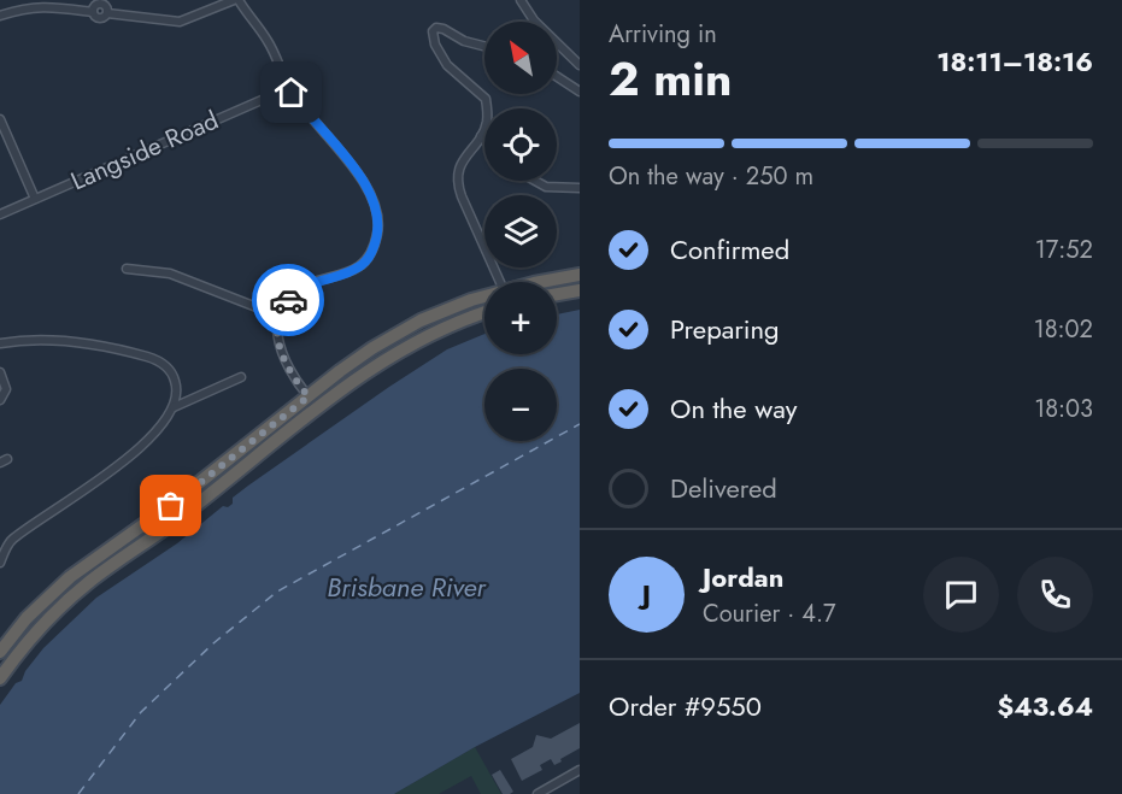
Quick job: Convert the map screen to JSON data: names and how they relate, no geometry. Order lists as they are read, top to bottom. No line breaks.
{"streets":{"street":["Langside Road"]},"water":["Brisbane River"],"north":"top left","page":{"heading":["2 min","Arriving in","18:11–18:16"],"panel":["Jordan","Courier · 4.7","Order #9550","$43.64"],"map_buttons":["+","−"],"bar":"On the way · 250 m","list":[["Confirmed","17:52"],["Preparing","18:02"],["On the way","18:03"],"Delivered"],"round":"J"}}
